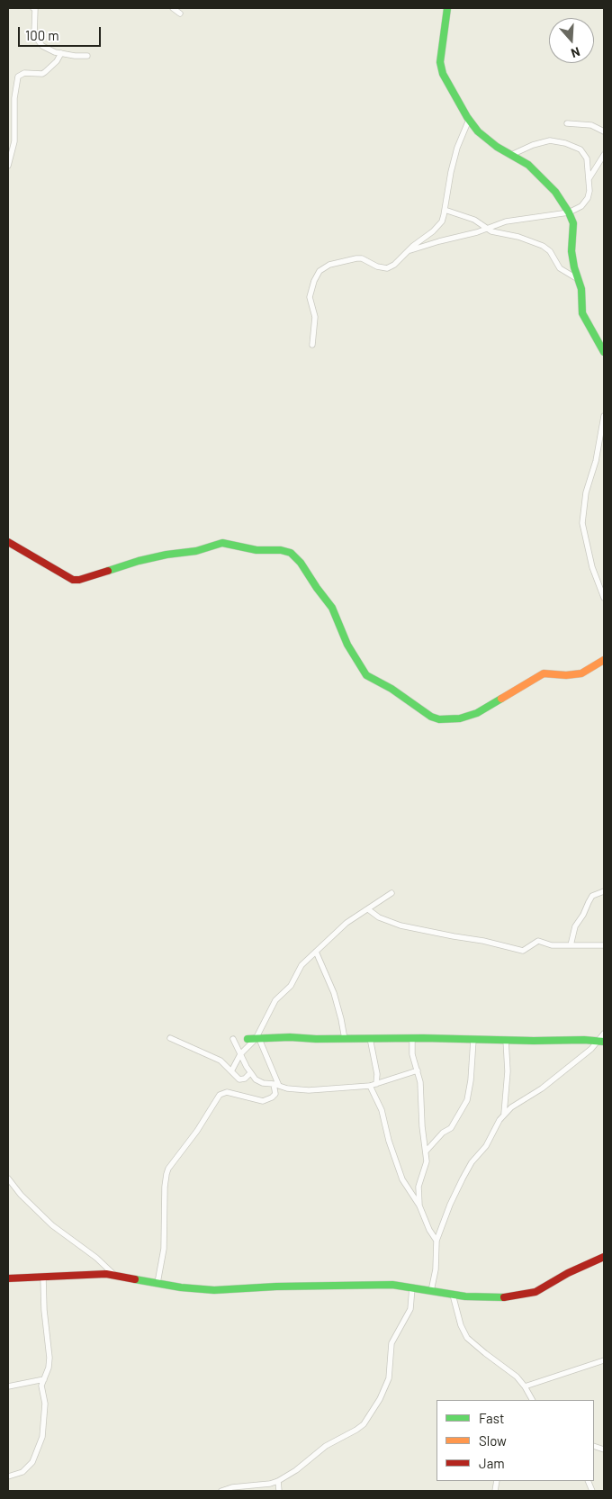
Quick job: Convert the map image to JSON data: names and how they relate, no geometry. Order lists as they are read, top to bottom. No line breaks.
{"legend":["Fast","Slow","Jam"],"scale_bar":"100 m","north":"bottom"}
